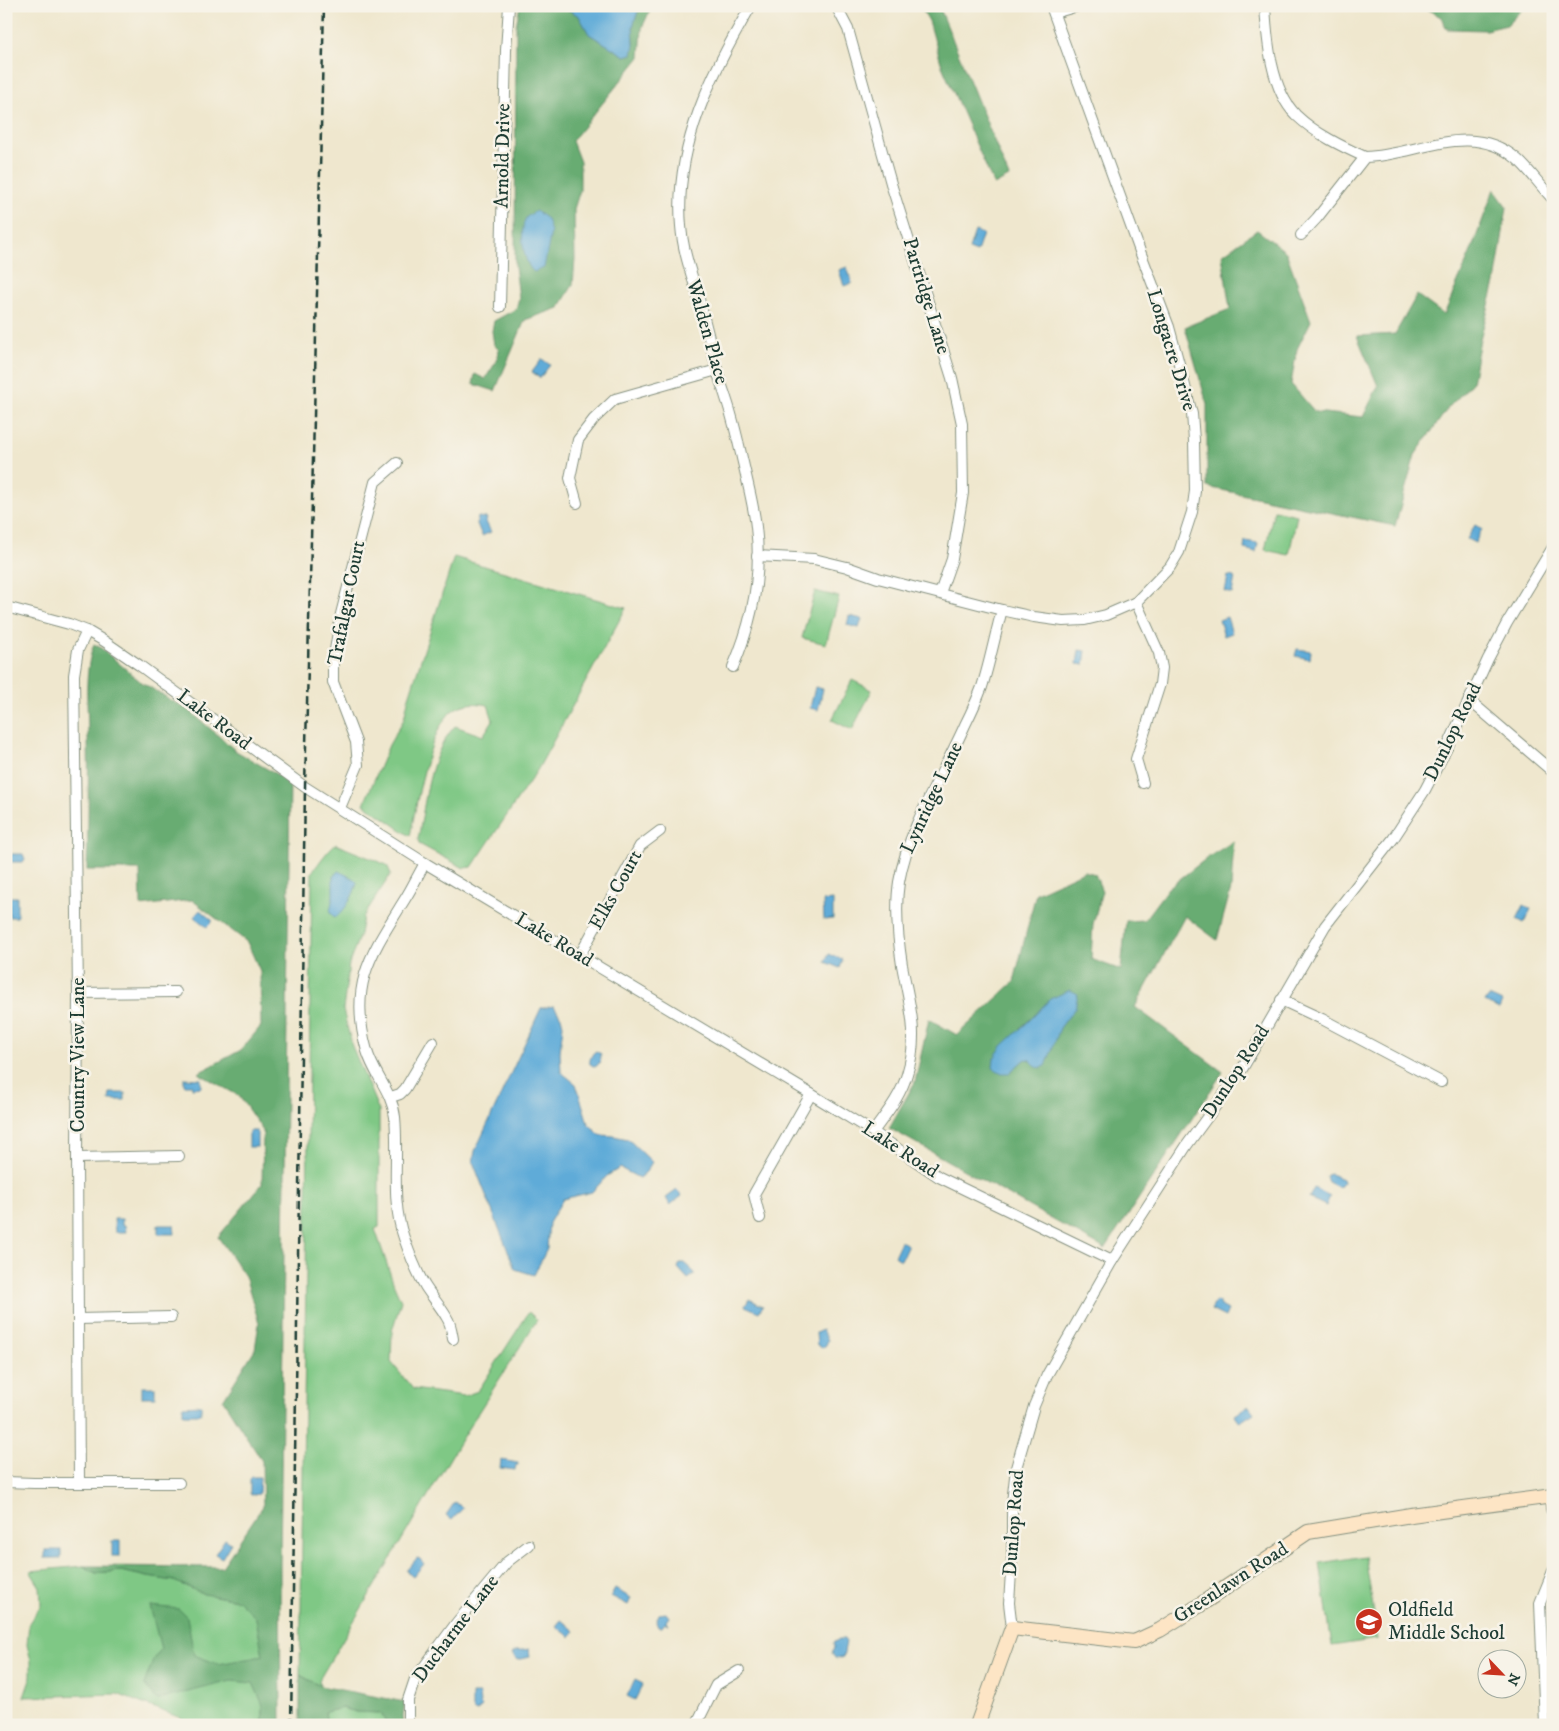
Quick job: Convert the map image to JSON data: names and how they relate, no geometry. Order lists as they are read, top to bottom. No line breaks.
{"streets":{"main road":["Greenlawn Road"],"street":["Arnold Drive","Partridge Lane","Walden Place","Longacre Drive","Trafalgar Court","Lake Road","Dunlop Road","Lynridge Lane","Elks Court","Country View Lane","Ducharme Lane"]},"crossings":[["Partridge Lane","Longacre Drive"],["Walden Place","Longacre Drive"],["Longacre Drive","Lynridge Lane"],["Trafalgar Court","Lake Road"],["Lake Road","Dunlop Road"],["Lake Road","Lynridge Lane"],["Lake Road","Elks Court"],["Lake Road","Country View Lane"],["Dunlop Road","Greenlawn Road"]],"places":{"school or university":["Oldfield Middle School"]},"north":"bottom right"}
